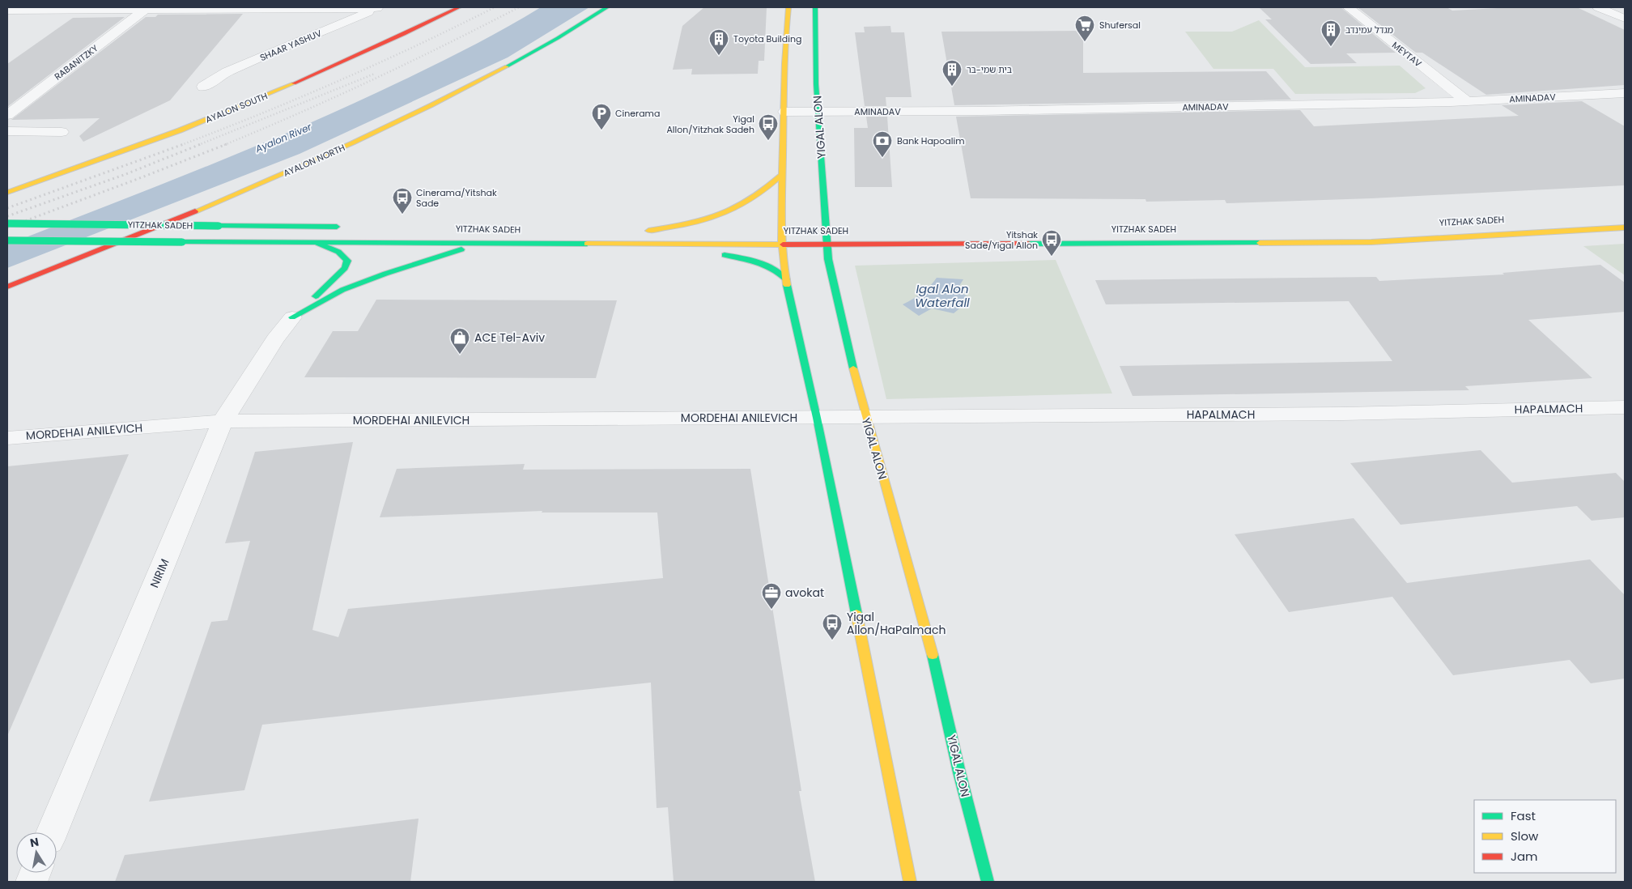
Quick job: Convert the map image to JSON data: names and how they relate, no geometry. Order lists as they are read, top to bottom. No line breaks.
{"streets":{"main road":["AYALON SOUTH","YIGAL ALON","AYALON NORTH","YITZHAK SADEH"],"street":["SHAAR YASHUV","MEYTAV","RABANITZKY","AMINADAV","HAPALMACH","MORDEHAI ANILEVICH","NIRIM"]},"crossings":[["MEYTAV","AMINADAV"],["AMINADAV","YIGAL ALON"],["YIGAL ALON","YITZHAK SADEH"],["YIGAL ALON","HAPALMACH"],["HAPALMACH","MORDEHAI ANILEVICH"],["MORDEHAI ANILEVICH","NIRIM"]],"water":["Ayalon River","Igal Alon Waterfall"],"places":{"supermarket":["Shufersal"],"building":["מגדל עמינדב","Toyota Building","בית שמי-בר"],"parking":["Cinerama"],"bus stop":["Yigal Allon/Yitzhak Sadeh","Cinerama/Yitshak Sade","Yitshak Sade/Yigal Allon","Yigal Allon/HaPalmach"],"bank":["Bank Hapoalim"],"shop":["ACE Tel-Aviv"],"office":["avokat"]},"legend":["Fast","Slow","Jam"],"north":"top"}
